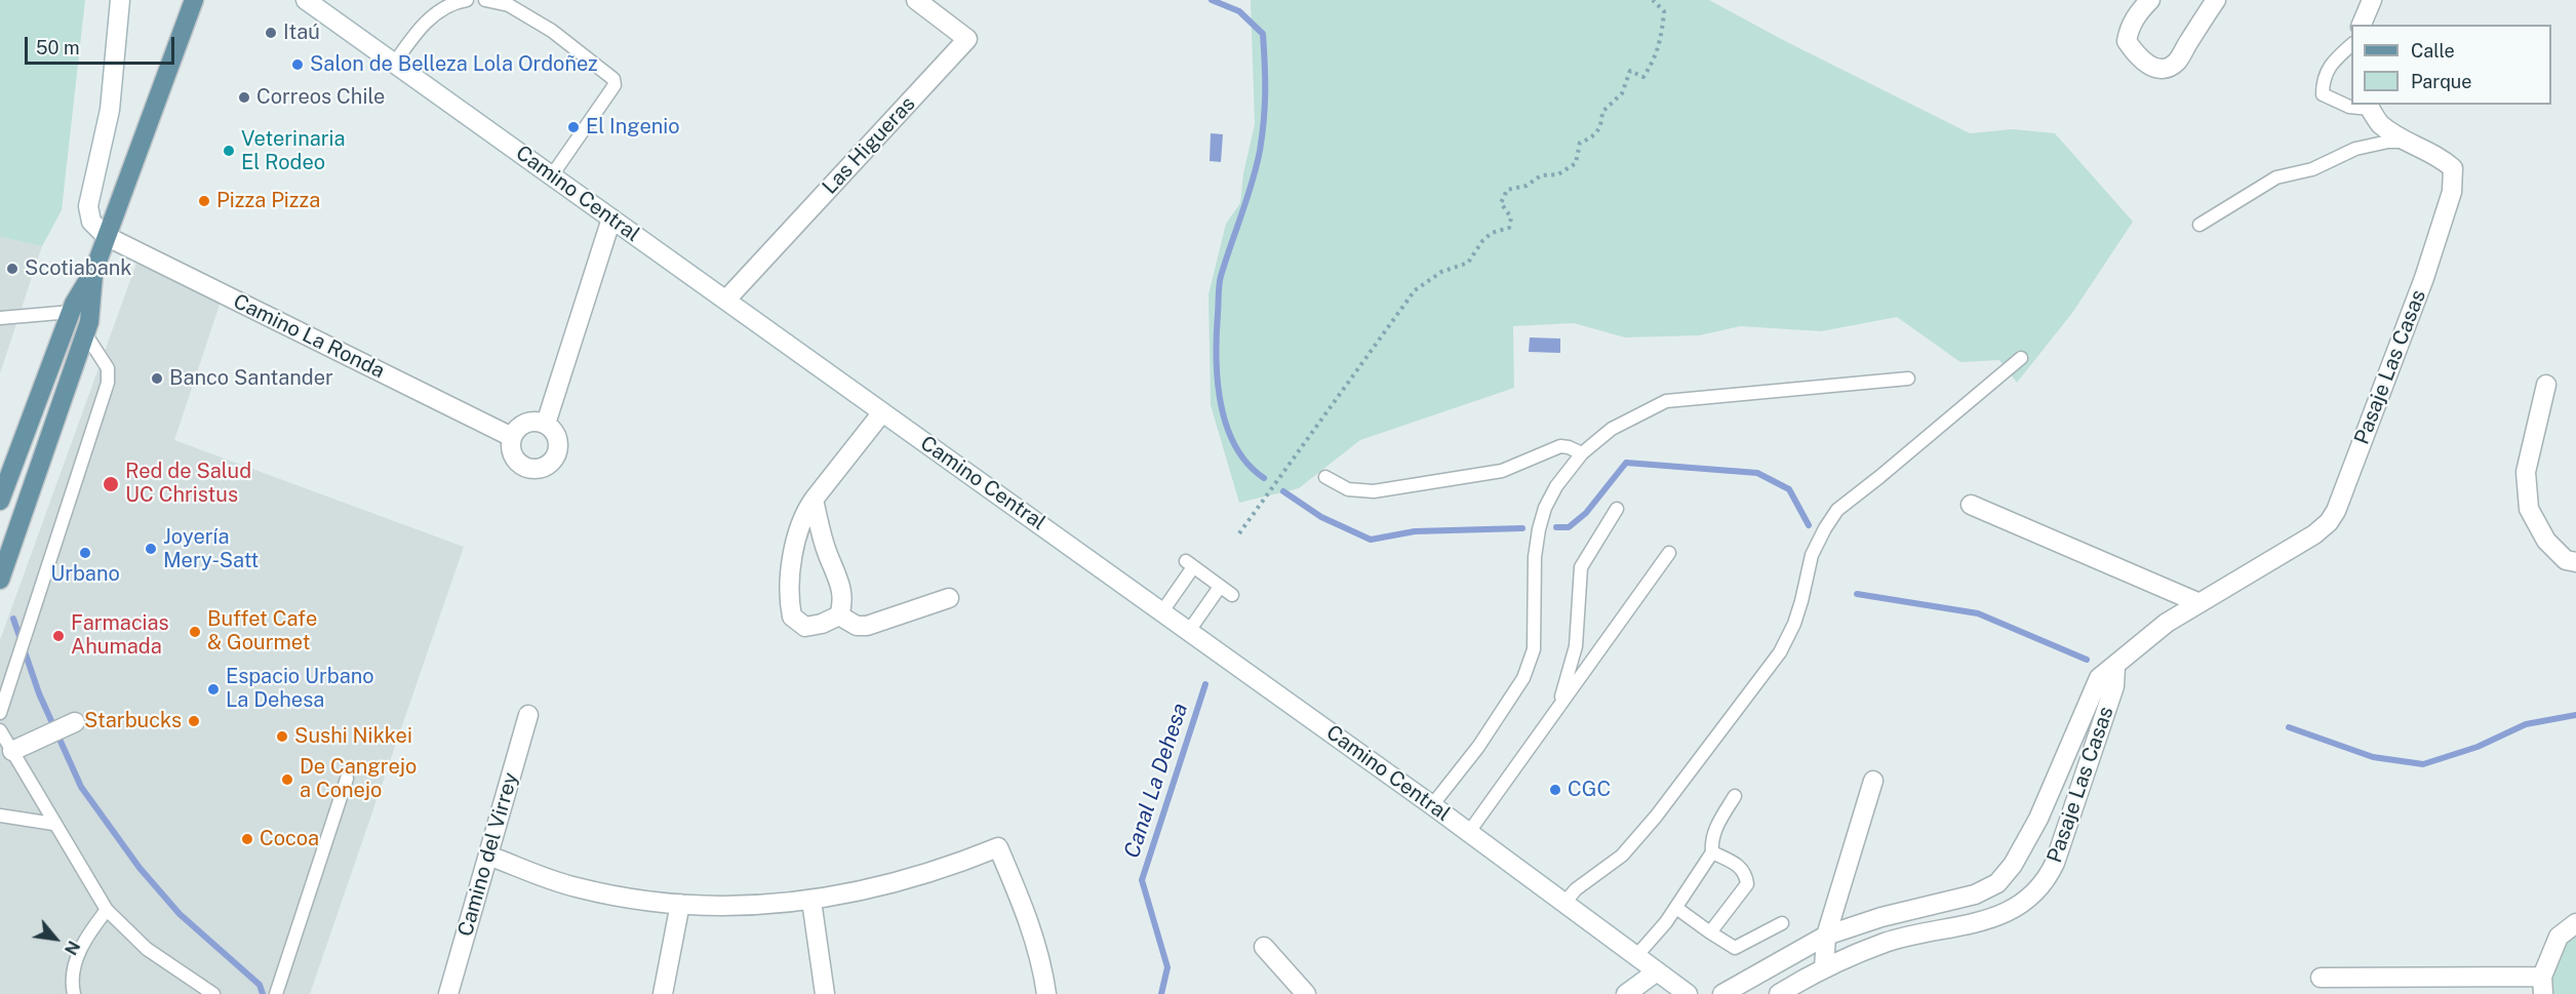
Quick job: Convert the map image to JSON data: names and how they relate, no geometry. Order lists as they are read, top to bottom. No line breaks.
{"streets":{"street":["Las Higueras","Camino Central","Camino La Ronda","Pasaje Las Casas","Camino del Virrey"]},"crossings":[["Las Higueras","Camino Central"]],"water":["Canal La Dehesa"],"places":["Itaú","Salon de Belleza Lola Ordoñez","Correos Chile","El Ingenio","Veterinaria El Rodeo","Pizza Pizza","Scotiabank","Banco Santander","Red de Salud UC Christus","Joyería Mery-Satt","Urbano","Buffet Cafe & Gourmet","Farmacias Ahumada","Espacio Urbano La Dehesa","Starbucks","Sushi Nikkei","De Cangrejo a Conejo","CGC","Cocoa"],"legend":["Calle","Parque"],"scale_bar":"50 m","north":"bottom right"}
